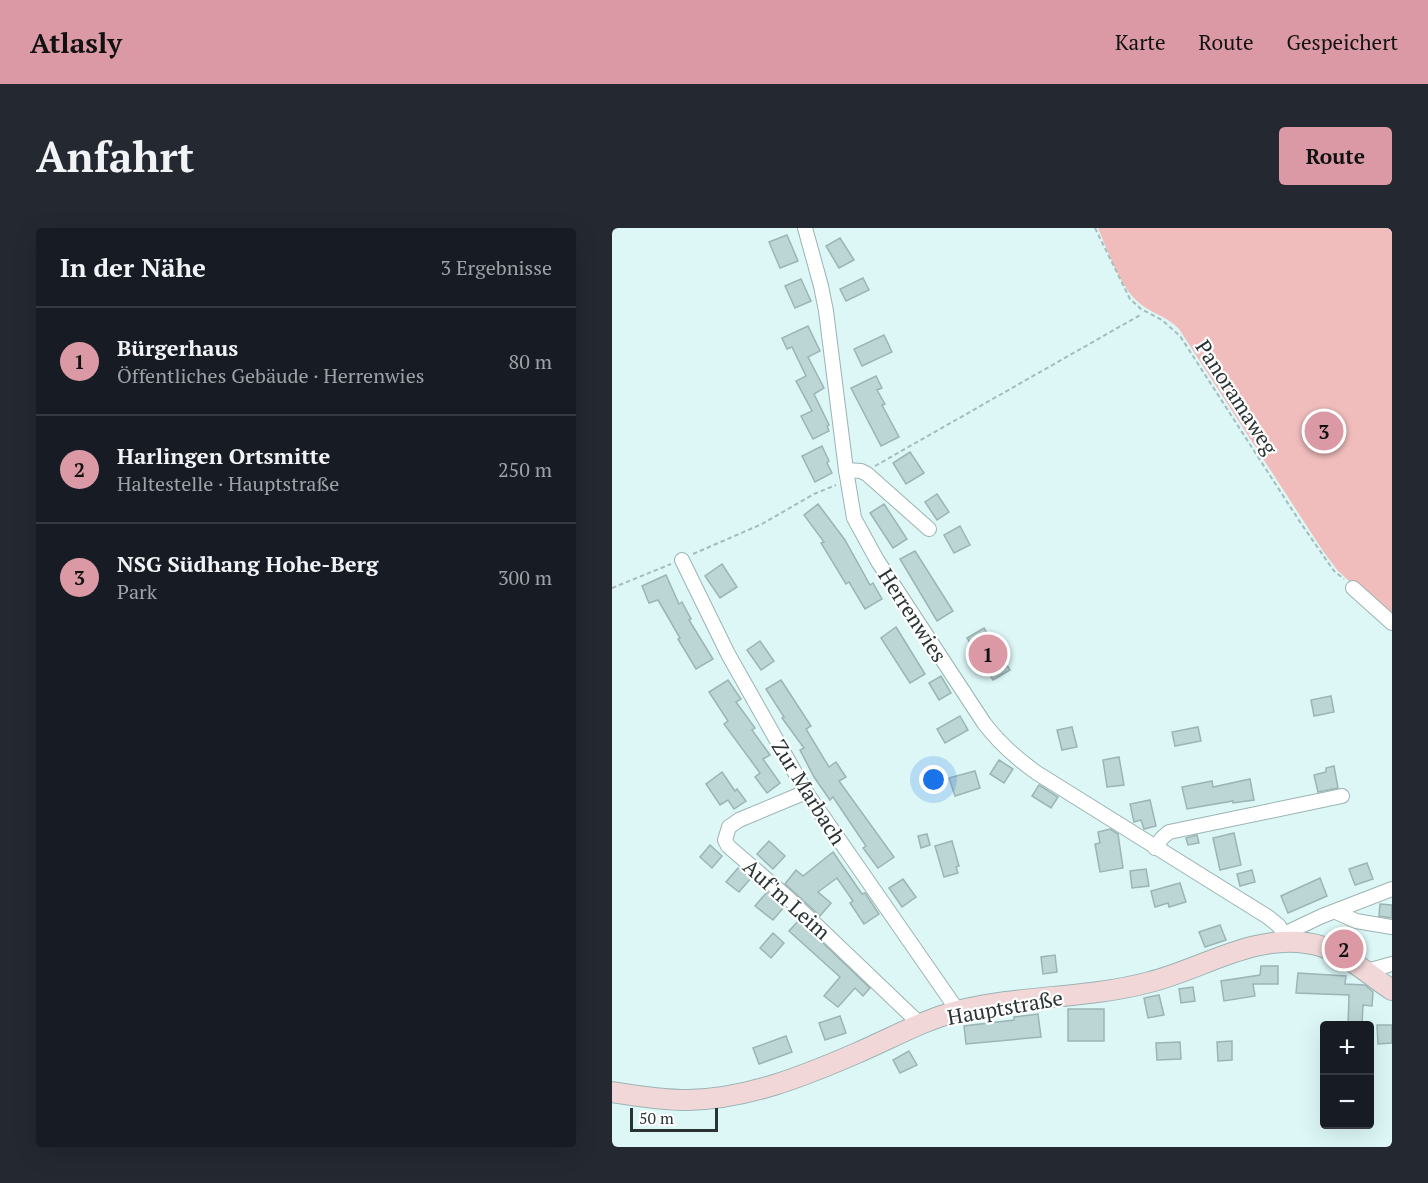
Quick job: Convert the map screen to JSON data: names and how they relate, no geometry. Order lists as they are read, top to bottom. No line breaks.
{"streets":{"street":["Herrenwies","Zur Marbach","Auf'm Leim","Hauptstraße"],"path":["Panoramaweg"]},"crossings":[["Herrenwies","Hauptstraße"],["Zur Marbach","Auf'm Leim"],["Zur Marbach","Hauptstraße"],["Auf'm Leim","Hauptstraße"]],"scale_bar":"50 m","page":{"header":"Atlasly","nav":["Karte","Route","Gespeichert"],"buttons":"Route","title":"Anfahrt","heading":["In der Nähe","3 Ergebnisse"],"list":[{"mark":"1","name":"Bürgerhaus","note":"Öffentliches Gebäude · Herrenwies","value":"80 m"},{"mark":"2","name":"Harlingen Ortsmitte","note":"Haltestelle · Hauptstraße","value":"250 m"},{"mark":"3","name":"NSG Südhang Hohe-Berg","note":"Park","value":"300 m"}],"pins":["3","1","2"],"map_buttons":["+","−"],"scale":"50 m"}}
